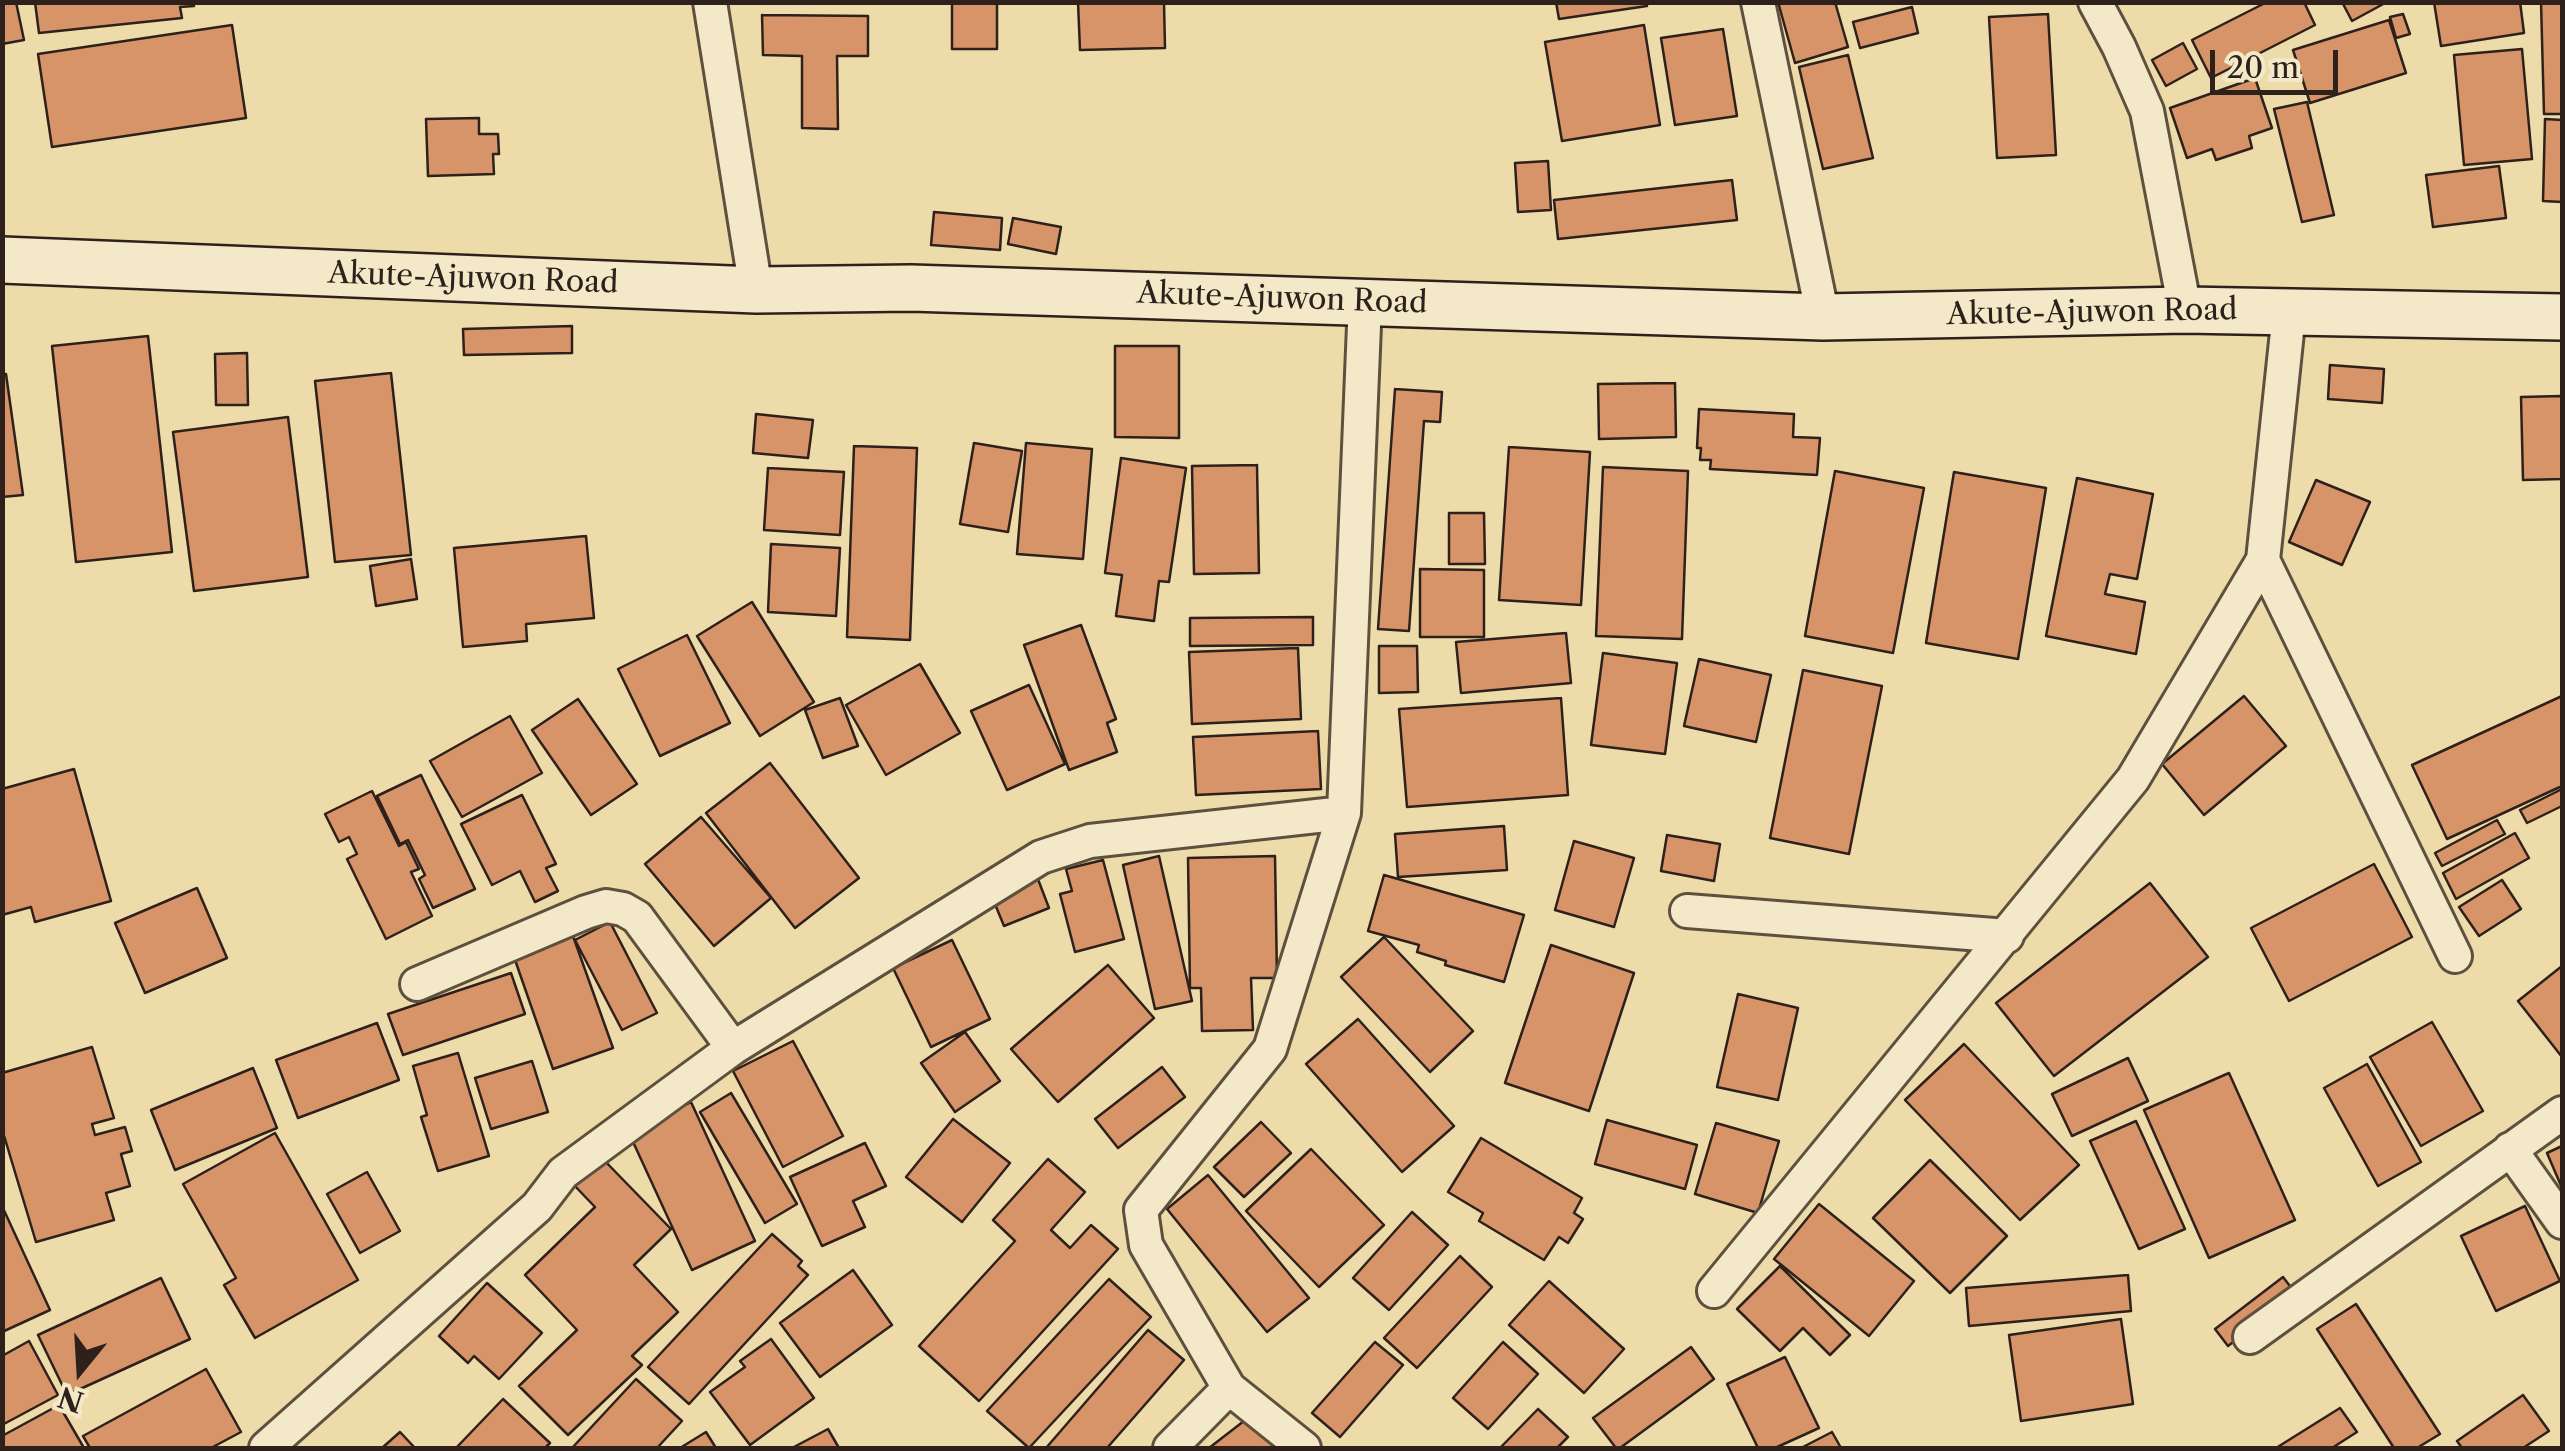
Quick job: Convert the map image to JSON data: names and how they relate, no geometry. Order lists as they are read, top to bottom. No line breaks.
{"streets":{"main road":["Akute-Ajuwon Road"]},"scale_bar":"20 m","north":"bottom"}
